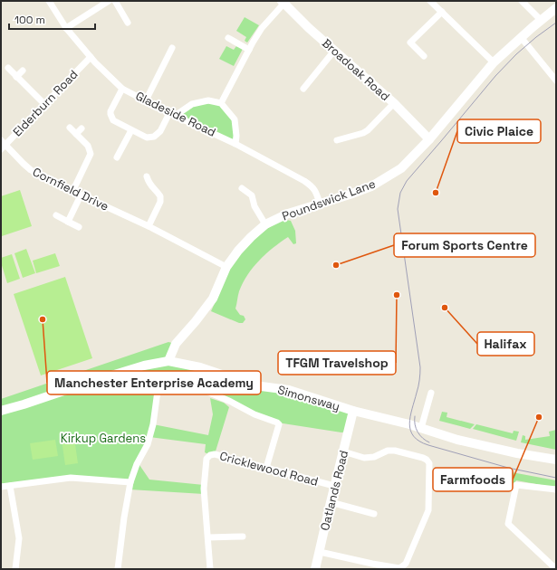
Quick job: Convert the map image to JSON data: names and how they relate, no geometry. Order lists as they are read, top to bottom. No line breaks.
{"streets":{"street":["Broadoak Road","Elderburn Road","Gladeside Road","Cornfield Drive","Poundswick Lane","Simonsway","Cricklewood Road","Oatlands Road"]},"crossings":[["Broadoak Road","Poundswick Lane"],["Elderburn Road","Gladeside Road"],["Elderburn Road","Cornfield Drive"],["Gladeside Road","Poundswick Lane"],["Cornfield Drive","Poundswick Lane"],["Poundswick Lane","Simonsway"],["Simonsway","Oatlands Road"],["Cricklewood Road","Oatlands Road"]],"parks":["Kirkup Gardens"],"places":["Civic Plaice","Forum Sports Centre","TFGM Travelshop","Halifax","Manchester Enterprise Academy","Farmfoods"],"scale_bar":"100 m"}
